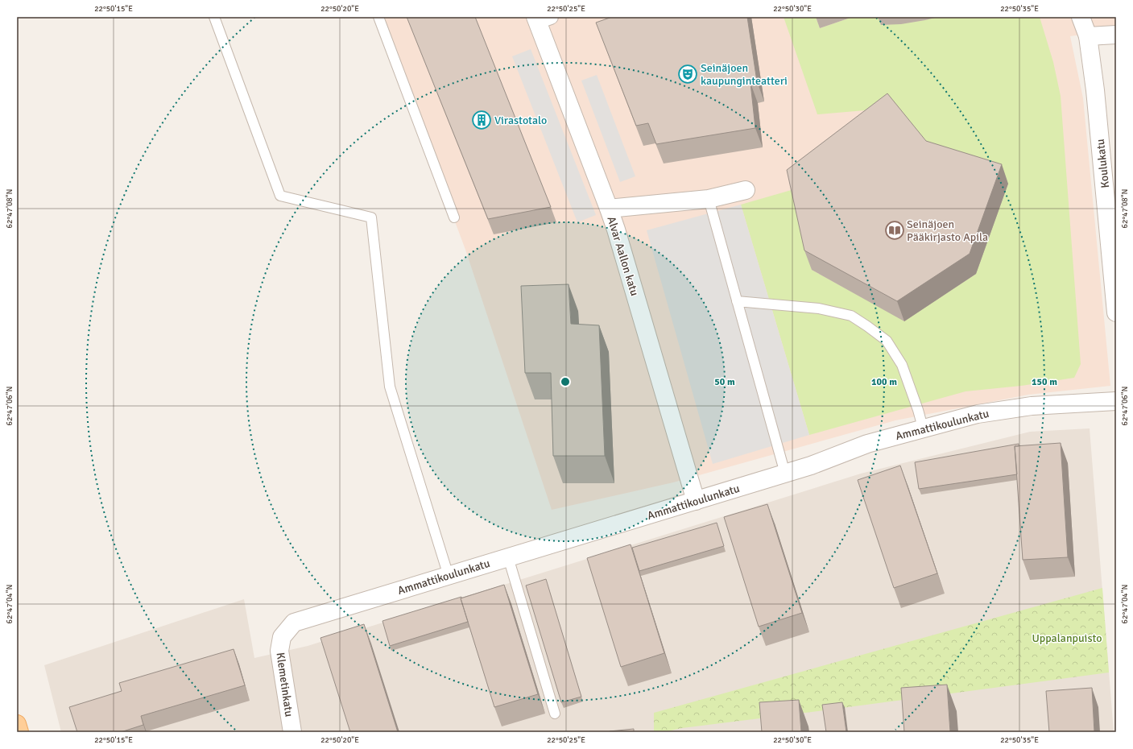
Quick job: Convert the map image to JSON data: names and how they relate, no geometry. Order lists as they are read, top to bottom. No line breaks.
{"streets":{"street":["Koulukatu","Alvar Aallon katu","Ammattikoulunkatu","Klemetinkatu"]},"crossings":[["Alvar Aallon katu","Ammattikoulunkatu"],["Ammattikoulunkatu","Klemetinkatu"]],"parks":["Uppalanpuisto"],"places":{"theatre":["Seinäjoen kaupunginteatteri"],"building":["Virastotalo"],"library":["Seinäjoen Pääkirjasto Apila"]},"coordinates":["22°50'15\"E","22°50'20\"E","22°50'25\"E","22°50'30\"E","22°50'35\"E","62°47'08\"N","62°47'06\"N","62°47'04\"N"],"rings":["50 m","100 m","150 m"]}
